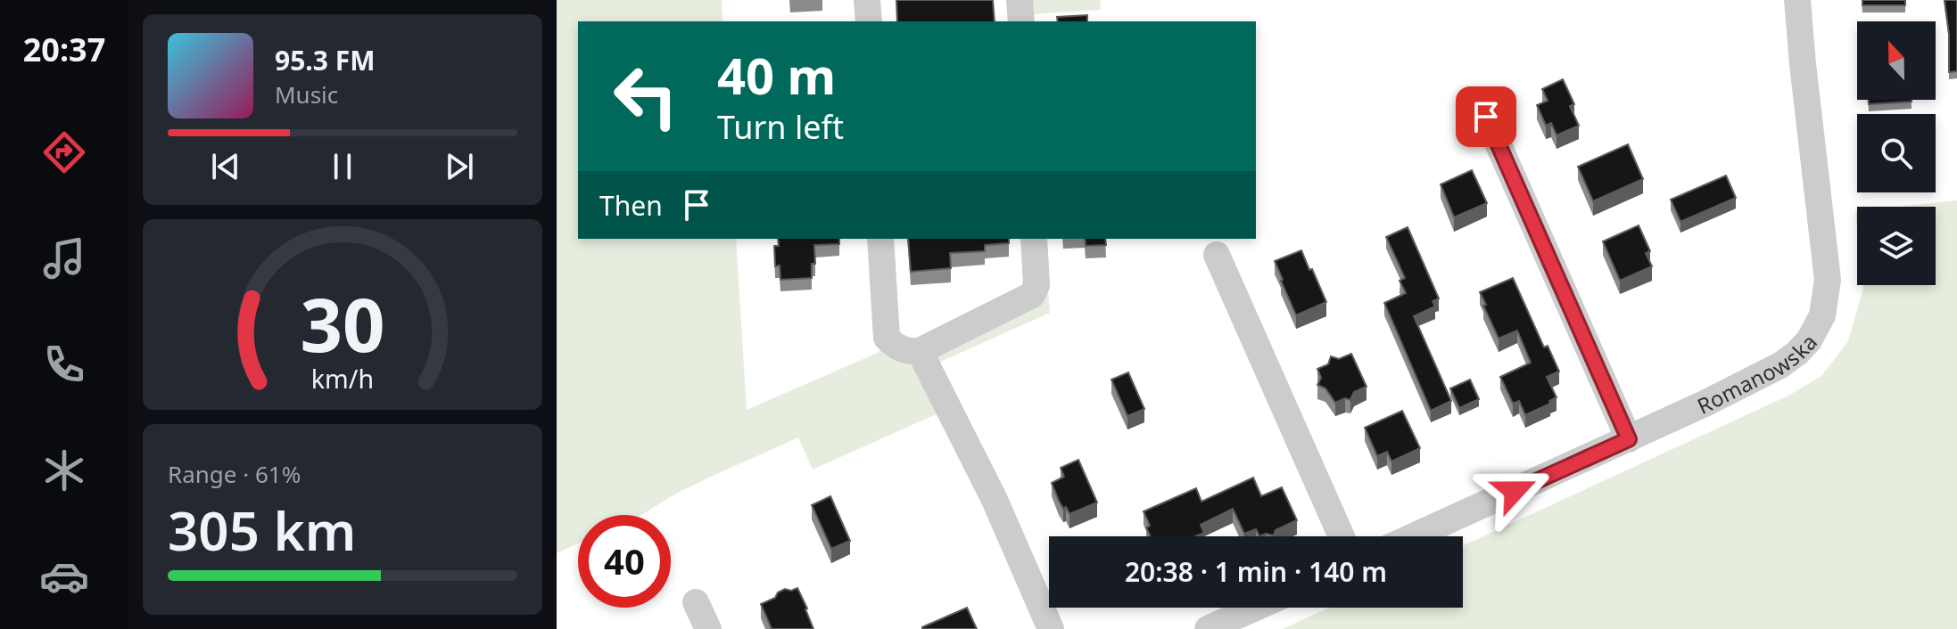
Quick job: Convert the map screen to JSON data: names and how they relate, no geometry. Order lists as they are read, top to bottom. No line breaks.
{"streets":{"street":["Romanowska"]},"north":"top","page":{"tabs":"20:37","turn":["40 m","Turn left"],"song":["95.3 FM","Music"],"then":"Then","tile":["Range · 61%","305 km"],"limit":"40","trip":"20:38 · 1 min · 140 m","gauge":["30","km/h"]}}
